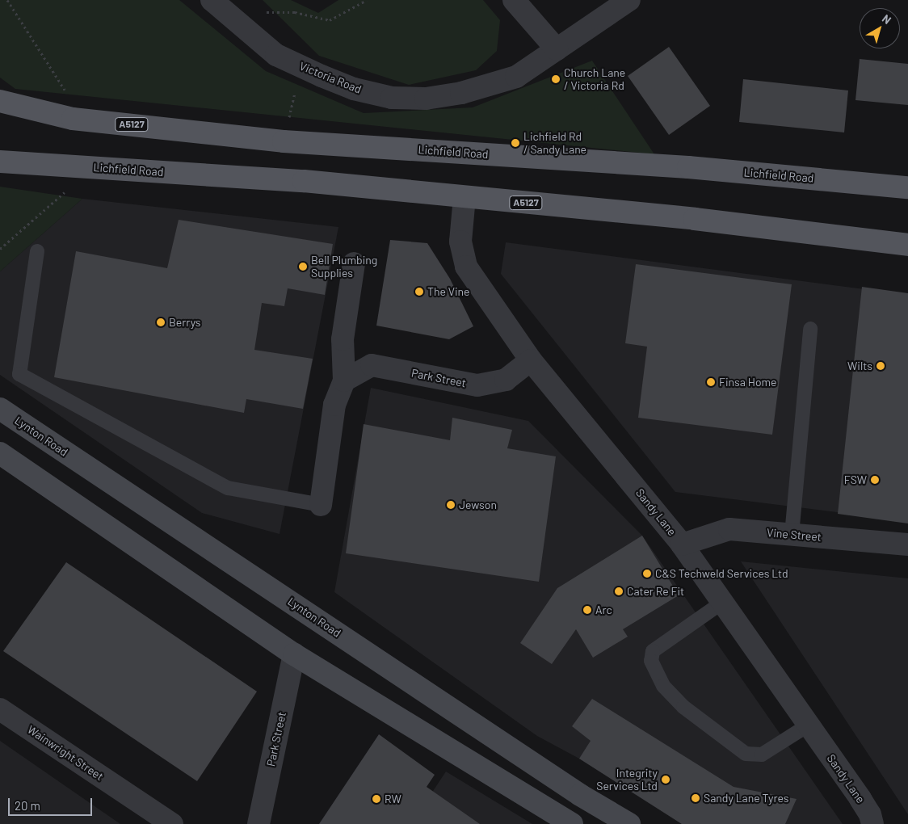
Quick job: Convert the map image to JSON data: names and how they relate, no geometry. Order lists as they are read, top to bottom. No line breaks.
{"streets":{"main road":["A5127","Lichfield Road","Lynton Road"],"street":["Victoria Road","Park Street","Sandy Lane","Vine Street","Wainwright Street"]},"crossings":[["Lichfield Road","Sandy Lane"],["Park Street","Sandy Lane"],["Sandy Lane","Vine Street"]],"places":["Church Lane / Victoria Rd","Lichfield Rd / Sandy Lane","Bell Plumbing Supplies","The Vine","Berrys","Wilts","Finsa Home","FSW","Jewson","C&S Techweld Services Ltd","Cater Re Fit","Arc","Integrity Services Ltd","Sandy Lane Tyres","RW"],"scale_bar":"20 m","north":"top right"}
